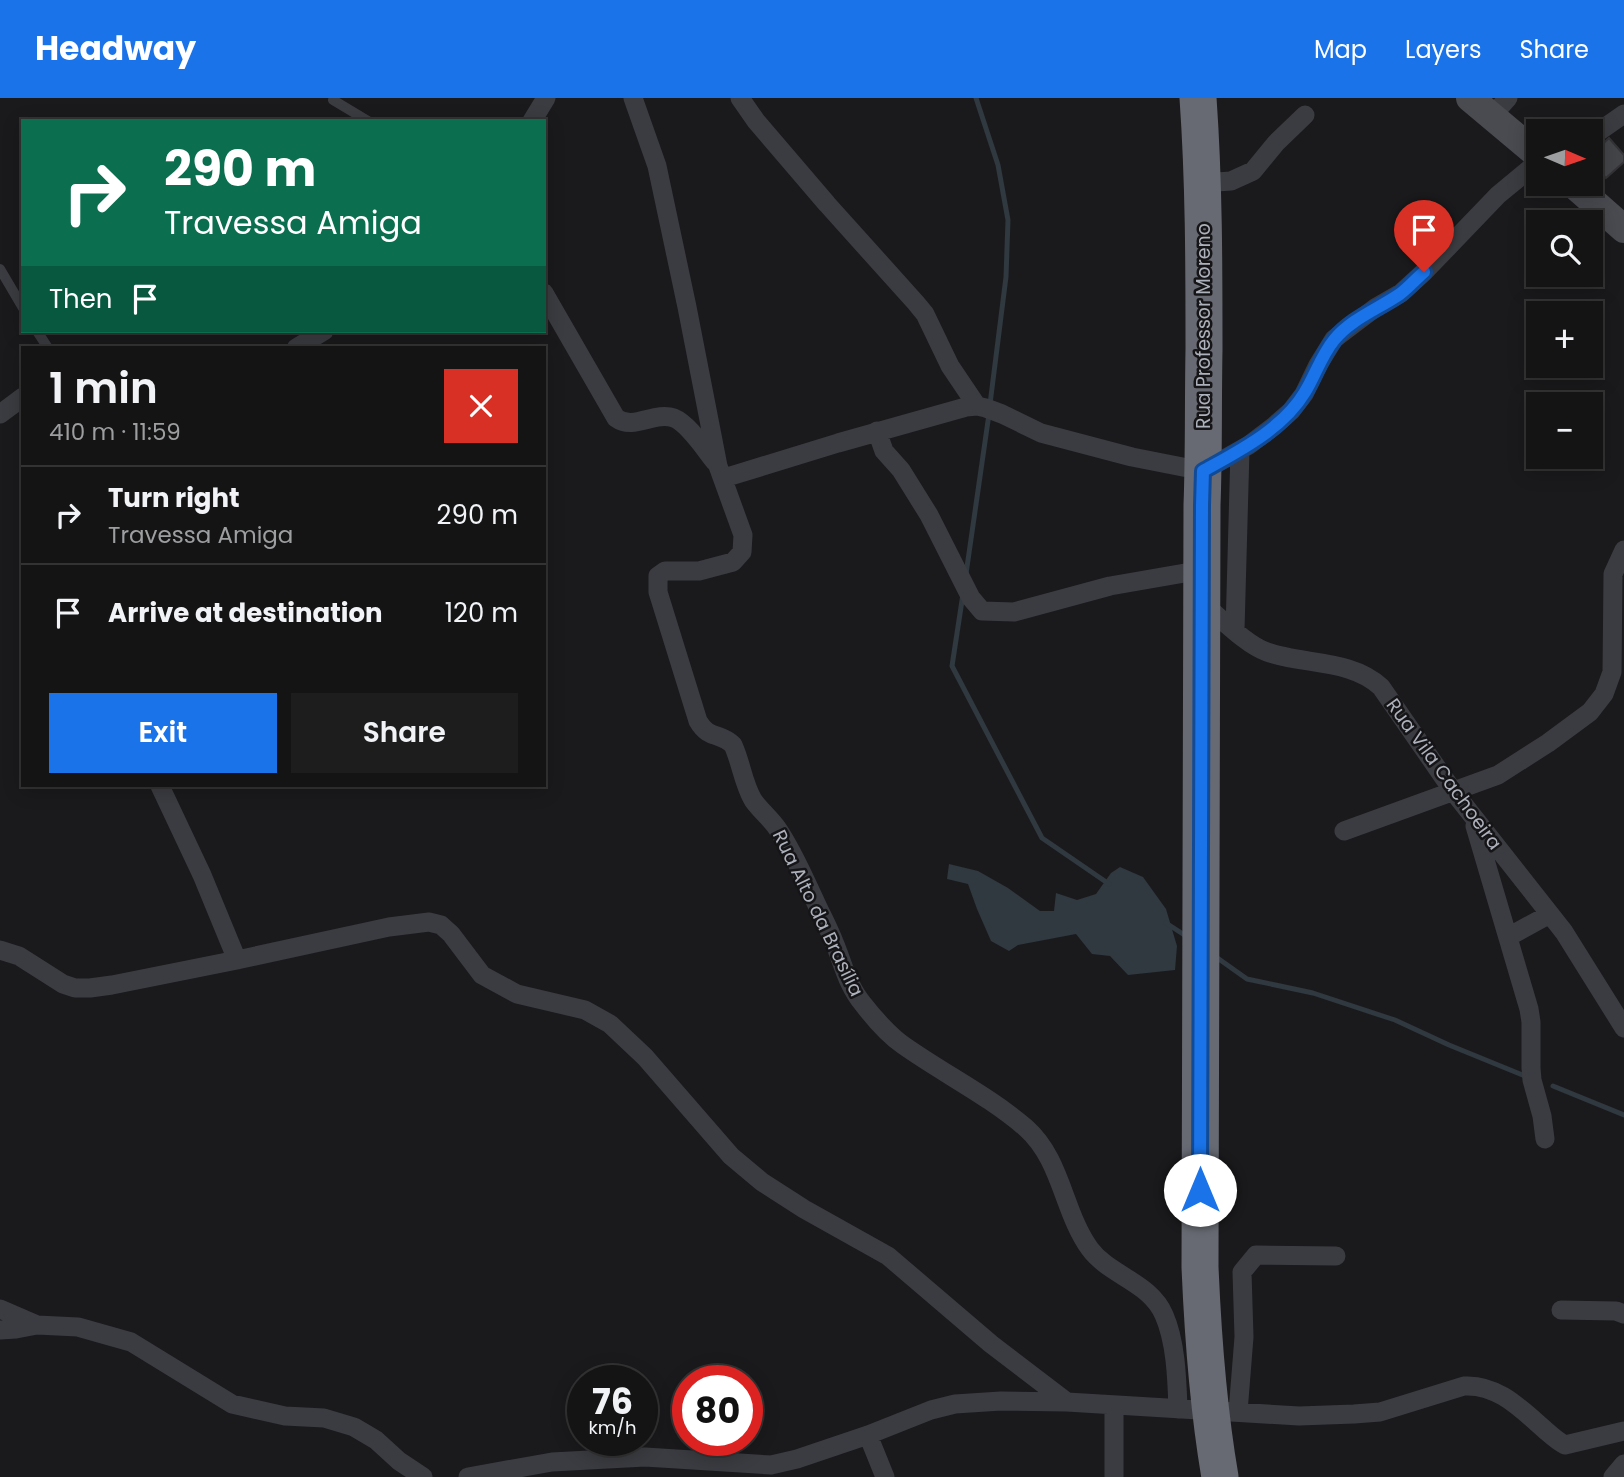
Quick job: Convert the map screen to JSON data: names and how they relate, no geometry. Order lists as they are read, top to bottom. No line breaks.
{"streets":{"highway":["Rua Professor Moreno"],"street":["Rua Vila Cachoeira","Rua Alto da Brasília"]},"crossings":[["Rua Professor Moreno","Rua Vila Cachoeira"],["Rua Professor Moreno","Rua Alto da Brasília"]],"north":"right","page":{"header":"Headway","nav":["Map","Layers","Share"],"map_buttons":["+","−"],"turn":["290 m","Travessa Amiga"],"then":"Then","heading":["1 min","410 m · 11:59"],"list":[{"name":"Turn right","note":"Travessa Amiga","value":"290 m"},{"name":"Arrive at destination","value":"120 m"}],"buttons":["Exit","Share"],"speed":"76 km/h","limit":"80"}}
